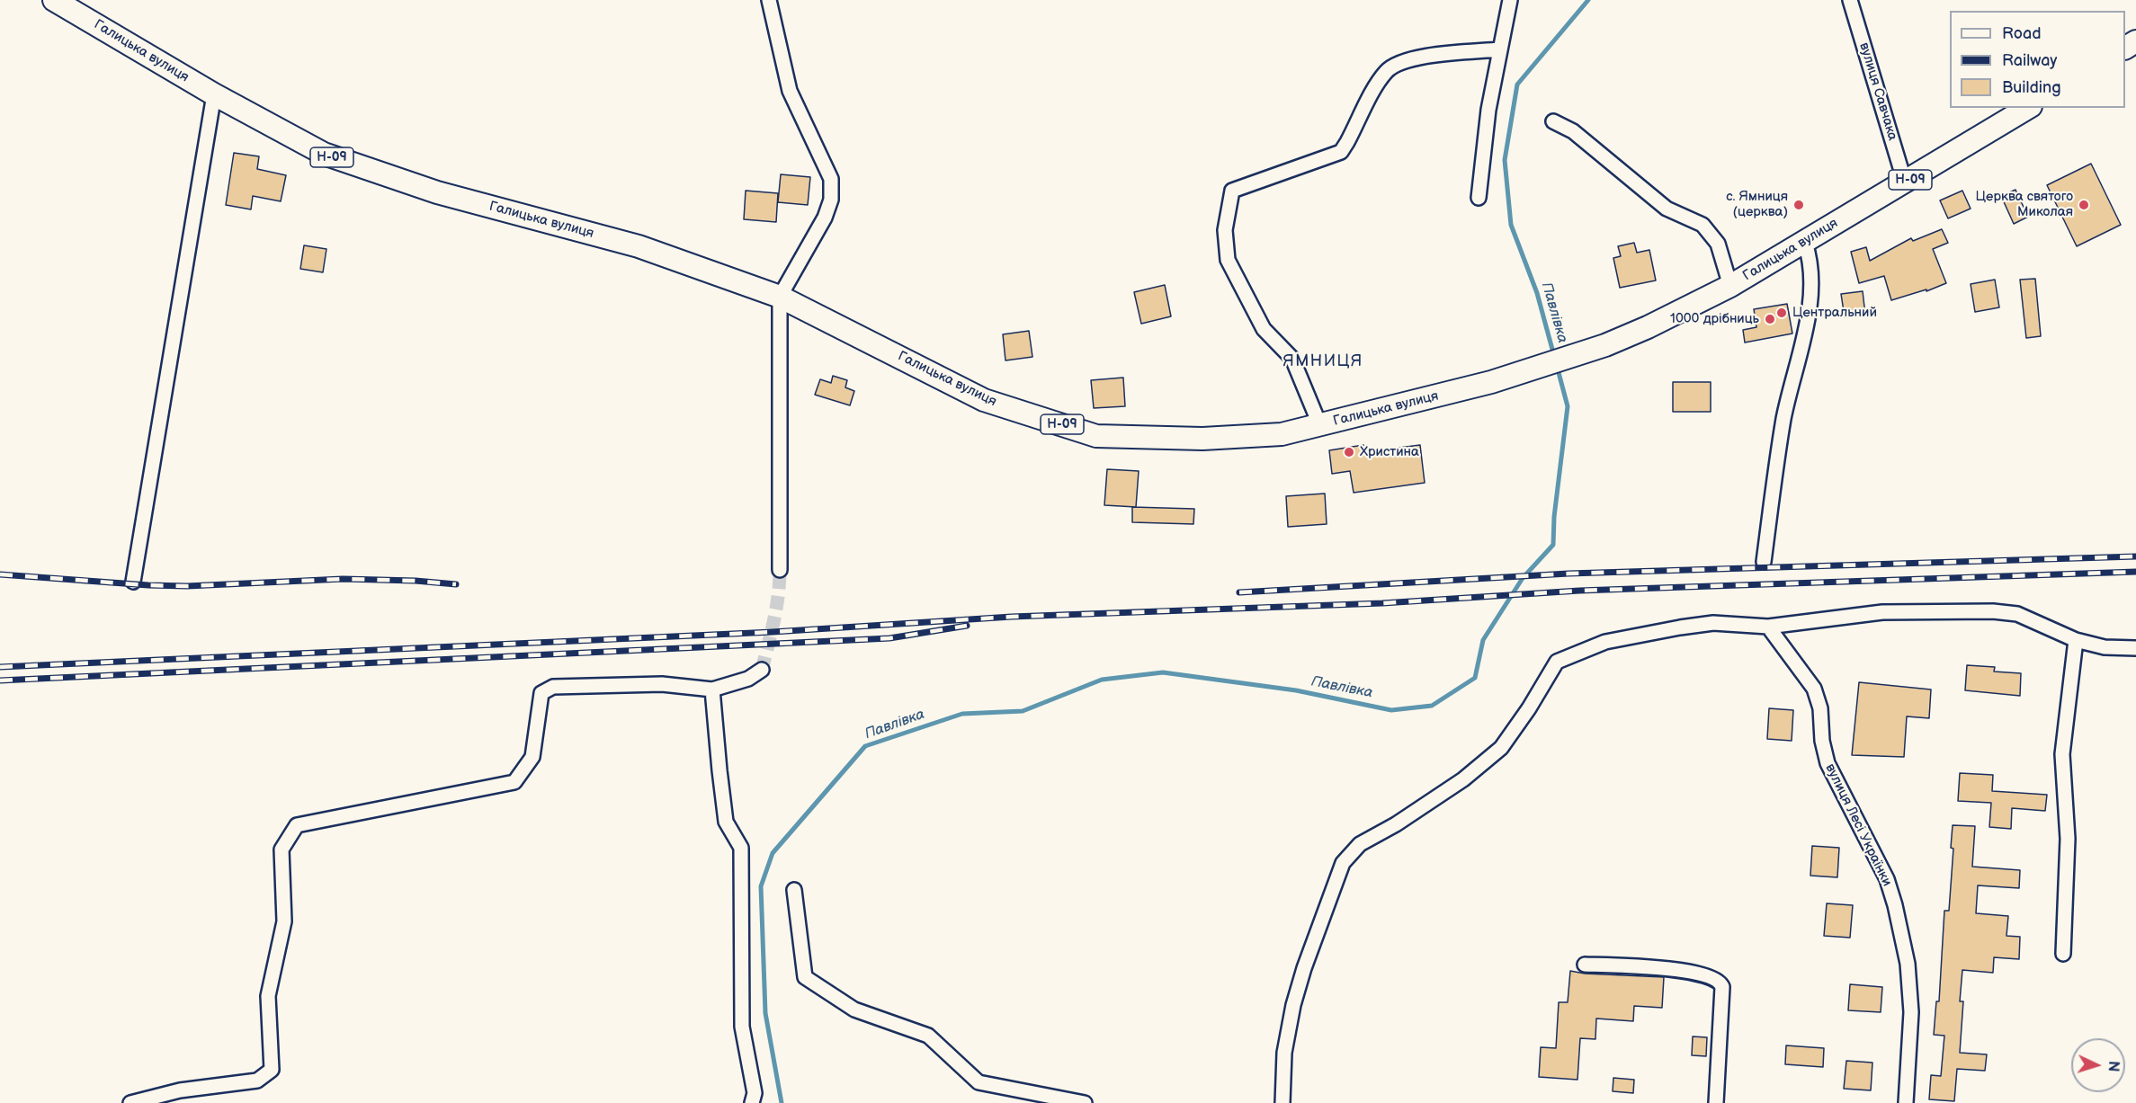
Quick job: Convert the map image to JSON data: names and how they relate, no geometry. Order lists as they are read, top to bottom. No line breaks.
{"streets":{"main road":["Галицька вулиця","Н-09"],"street":["вулиця Савчака","вулиця Лесі Українки"]},"crossings":[["Галицька вулиця","вулиця Савчака"]],"districts":["ЯМНИЦЯ"],"water":["Павлівка"],"places":["с. Ямниця (церква)","Церква святого Миколая","Центральний","1000 дрібниць","Христина"],"legend":["Road","Railway","Building"],"north":"right"}
